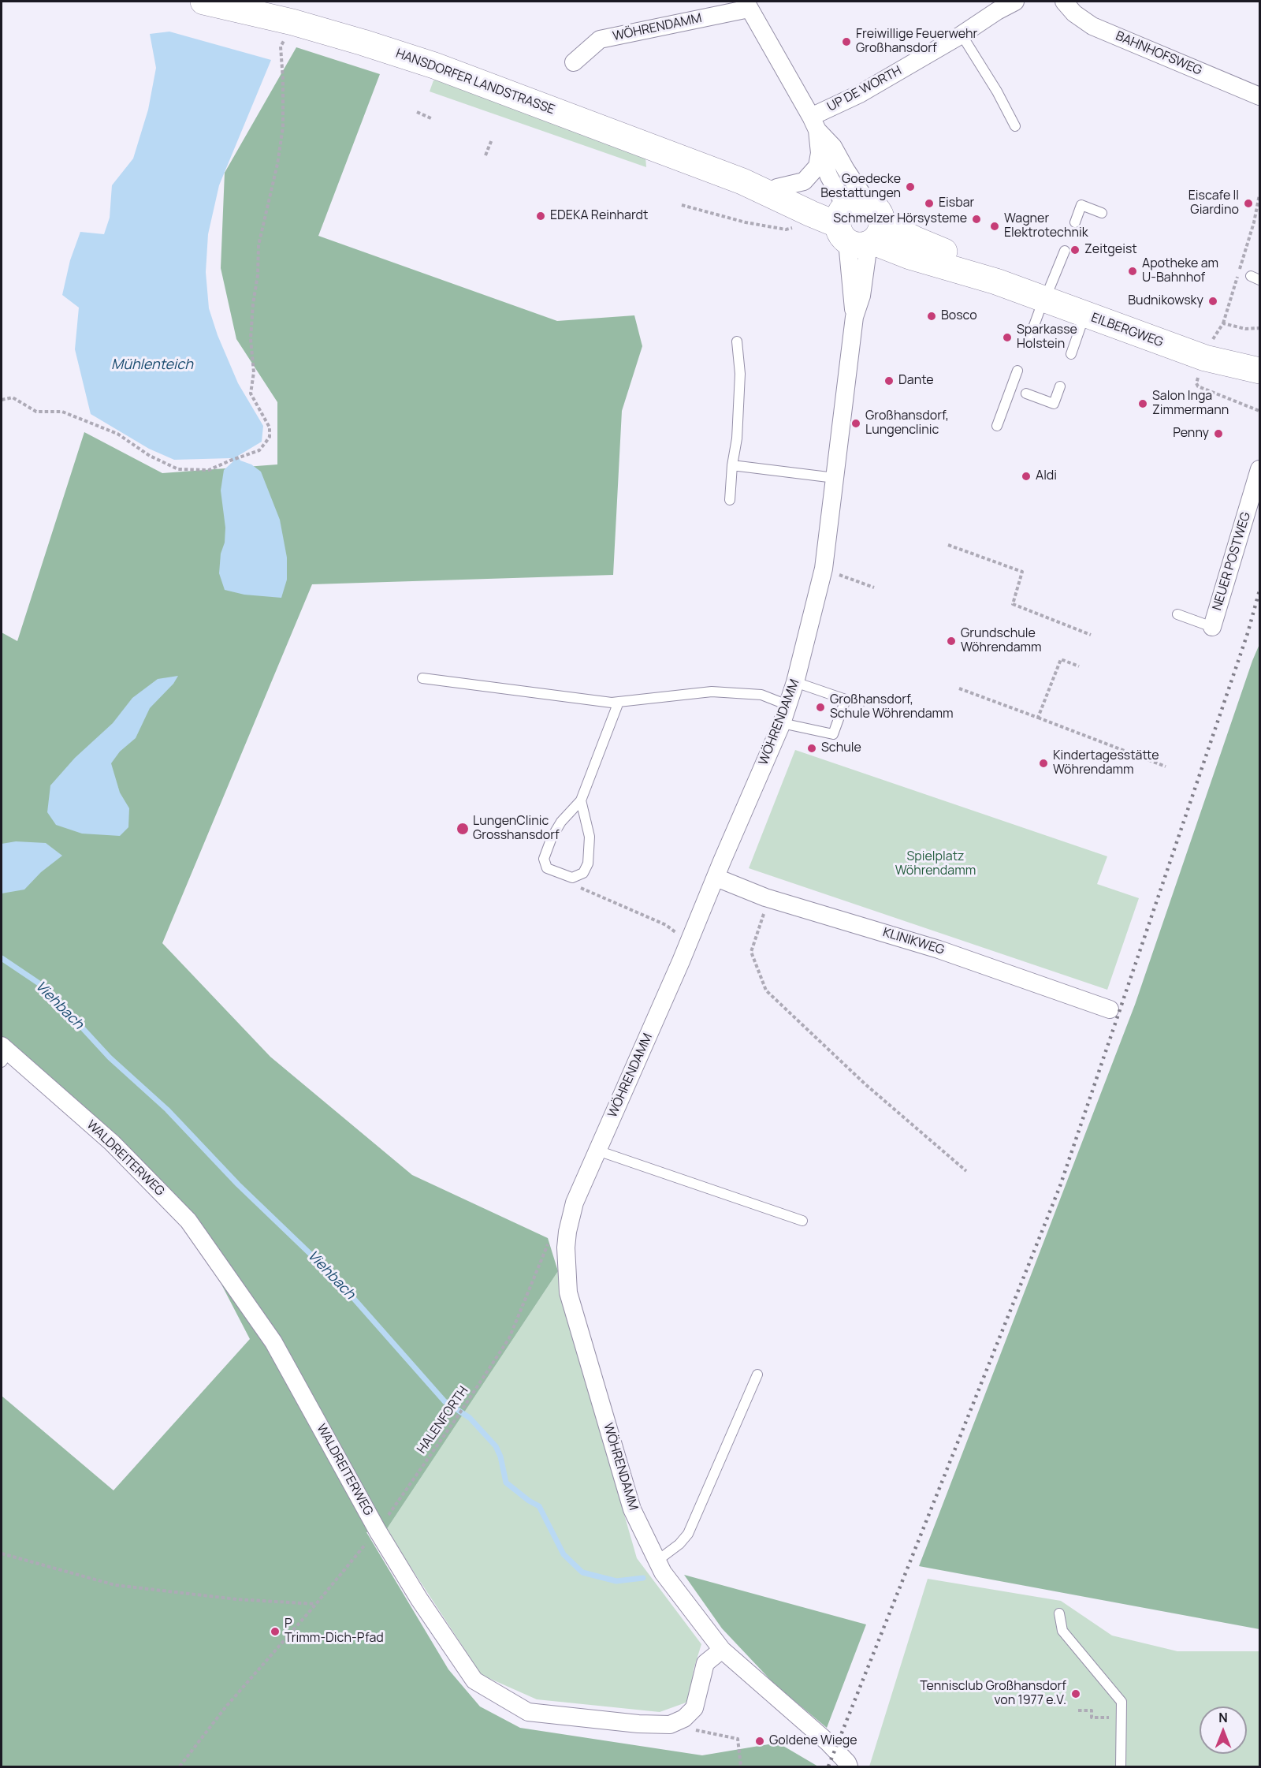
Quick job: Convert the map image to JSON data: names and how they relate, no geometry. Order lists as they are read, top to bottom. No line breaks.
{"streets":{"main road":["HANSDORFER LANDSTRASSE","EILBERGWEG"],"street":["WÖHRENDAMM","BAHNHOFSWEG","UP DE WORTH","NEUER POSTWEG","KLINIKWEG","WALDREITERWEG"],"path":["HALENFORTH"]},"crossings":[["WÖHRENDAMM","HANSDORFER LANDSTRASSE"],["WÖHRENDAMM","UP DE WORTH"],["WÖHRENDAMM","EILBERGWEG"],["WÖHRENDAMM","KLINIKWEG"],["HANSDORFER LANDSTRASSE","EILBERGWEG"],["WALDREITERWEG","HALENFORTH"]],"water":["Mühlenteich","Viehbach"],"parks":["Spielplatz Wöhrendamm"],"places":["Freiwillige Feuerwehr Großhansdorf","Goedecke Bestattungen","Eisbar","Eiscafe Il Giardino","EDEKA Reinhardt","Schmelzer Hörsysteme","Wagner Elektrotechnik","Zeitgeist","Apotheke am U-Bahnhof","Budnikowsky","Bosco","Sparkasse Holstein","Dante","Salon Inga Zimmermann","Großhansdorf, Lungenclinic","Penny","Aldi","Grundschule Wöhrendamm","Großhansdorf, Schule Wöhrendamm","Schule","Kindertagesstätte Wöhrendamm","LungenClinic Grosshansdorf","P Trimm-Dich-Pfad","Tennisclub Großhansdorf von 1977 e.V.","Goldene Wiege"],"north":"top"}
